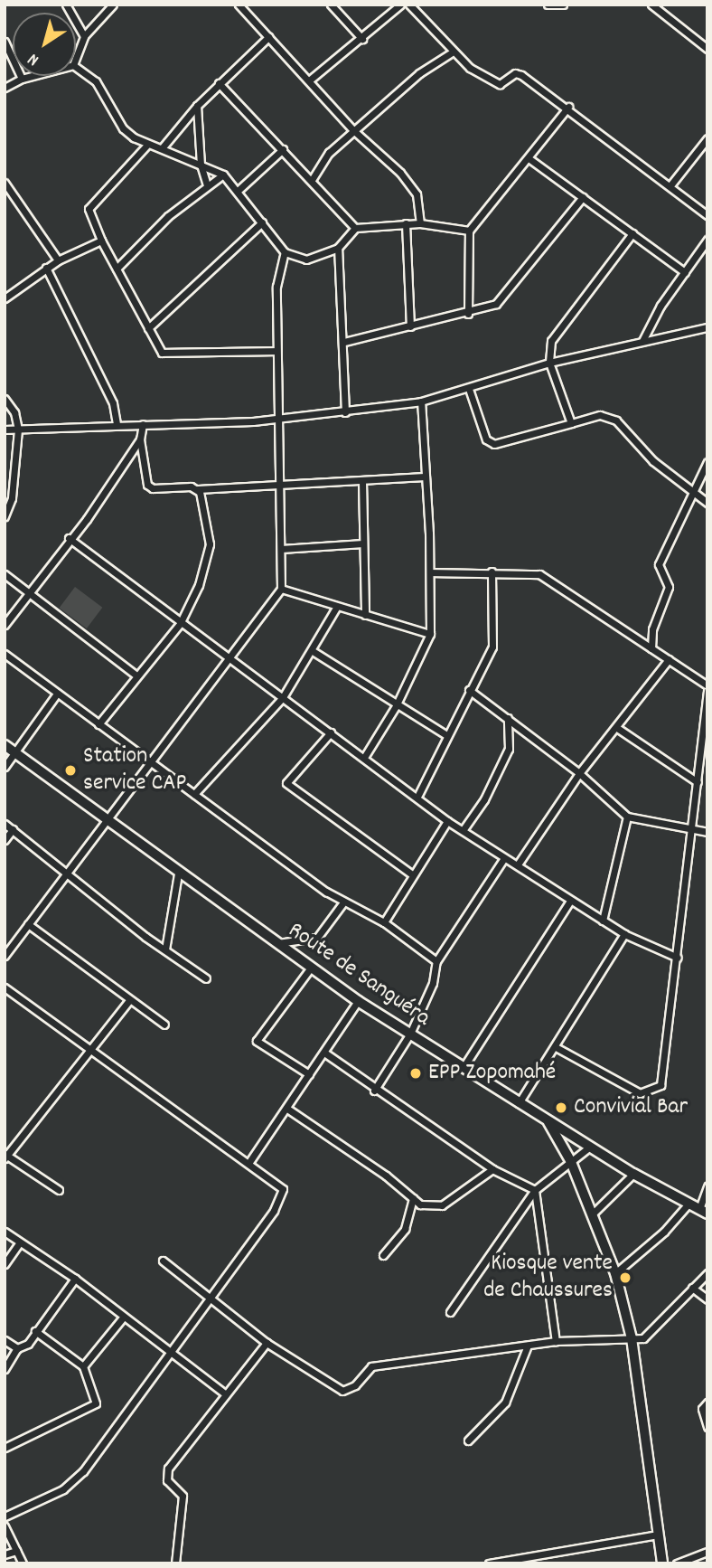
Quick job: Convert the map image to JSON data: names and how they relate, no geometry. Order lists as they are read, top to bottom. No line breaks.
{"streets":{"street":["Route de Sanguéra"]},"places":["Station service CAP","EPP Zopomahé","Convivial Bar","Kiosque vente de Chaussures"],"north":"bottom left"}
